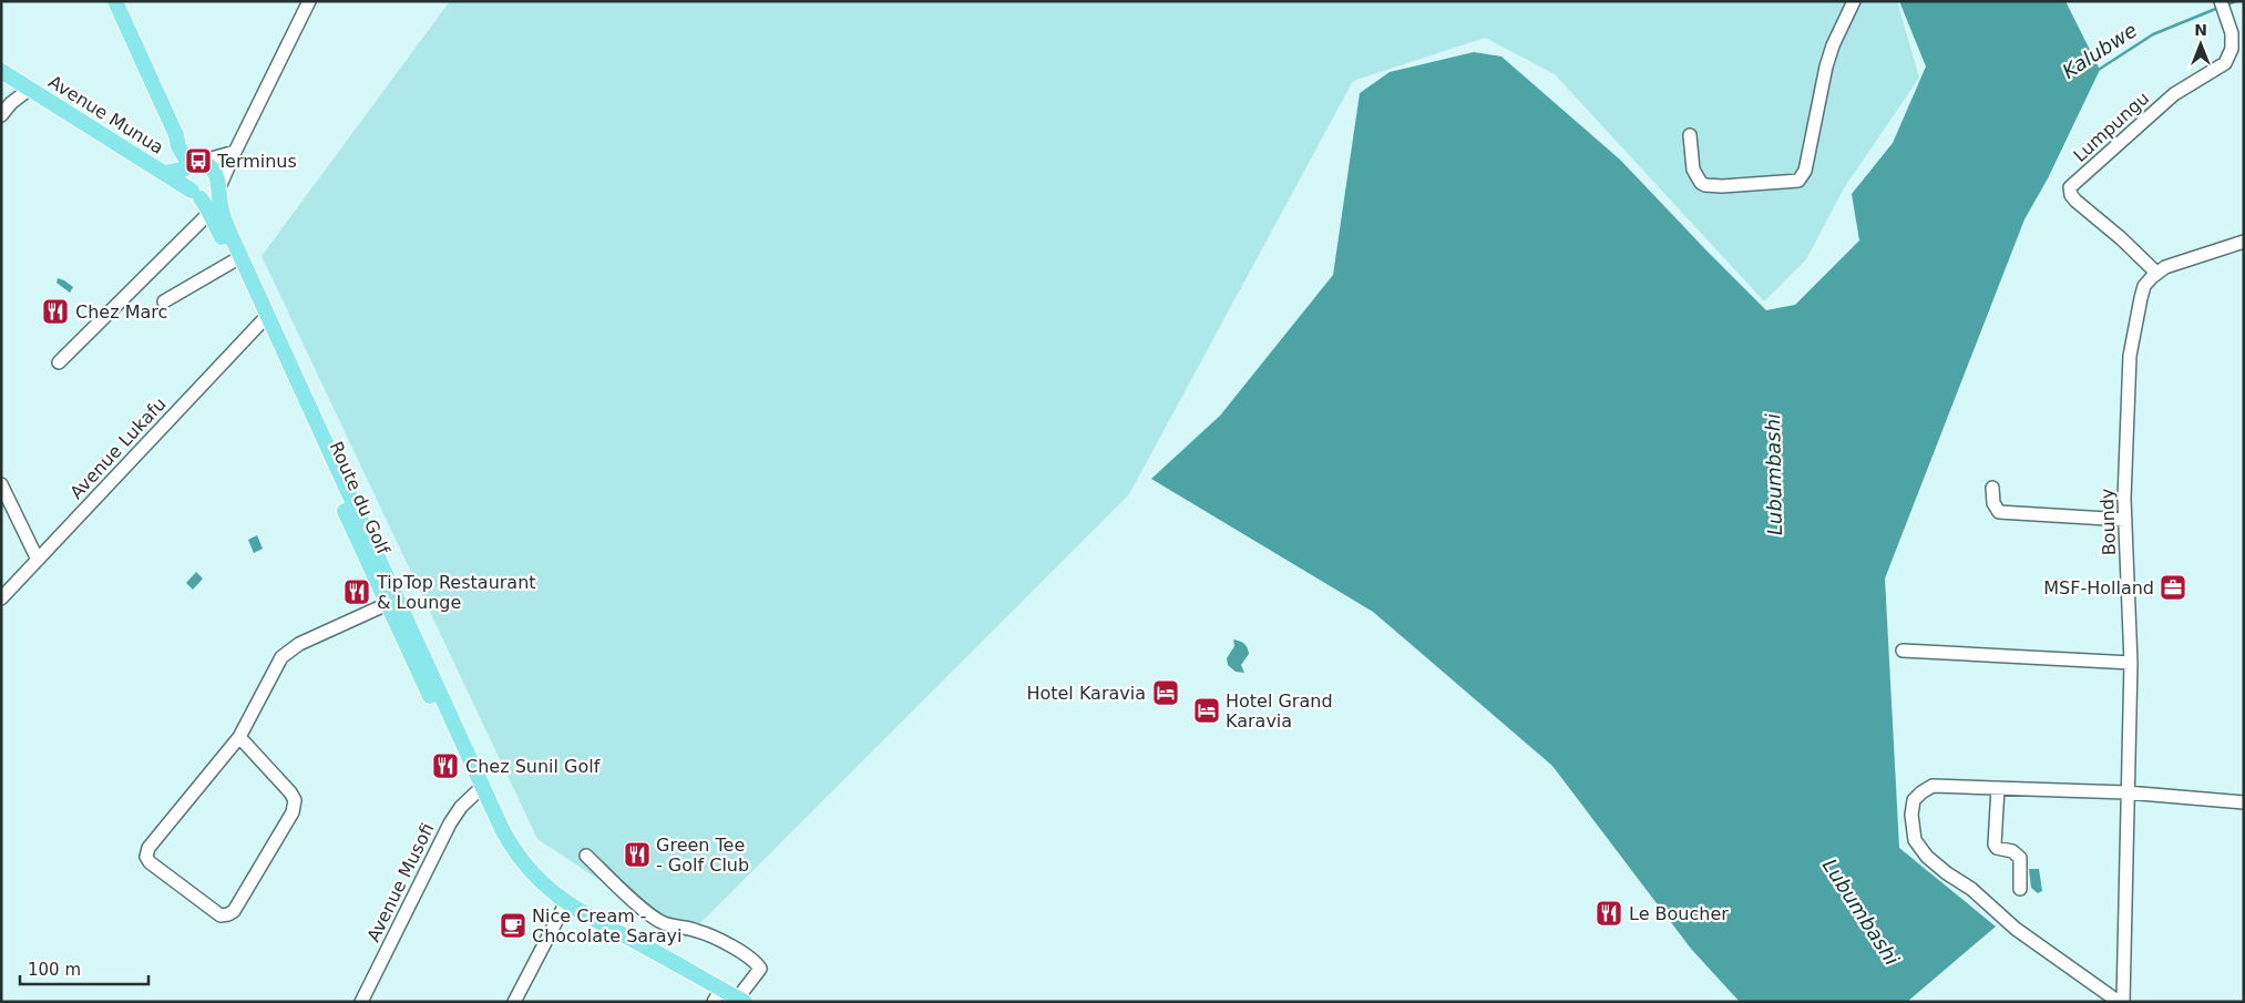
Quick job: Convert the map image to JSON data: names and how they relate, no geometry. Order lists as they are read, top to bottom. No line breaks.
{"streets":{"main road":["Avenue Munua","Route du Golf"],"street":["Lumpungu","Avenue Lukafu","Boundy","Avenue Musofi"]},"crossings":[["Avenue Munua","Route du Golf"],["Lumpungu","Boundy"],["Avenue Lukafu","Route du Golf"],["Route du Golf","Avenue Musofi"]],"water":["Kalubwe","Lubumbashi"],"places":{"bus stop":["Terminus"],"restaurant":["Chez Marc","TipTop Restaurant & Lounge","Chez Sunil Golf","Green Tee - Golf Club","Le Boucher"],"office":["MSF-Holland"],"hotel":["Hotel Karavia","Hotel Grand Karavia"],"cafe":["Nice Cream - Chocolate Sarayi"]},"scale_bar":"100 m","north":"top"}
